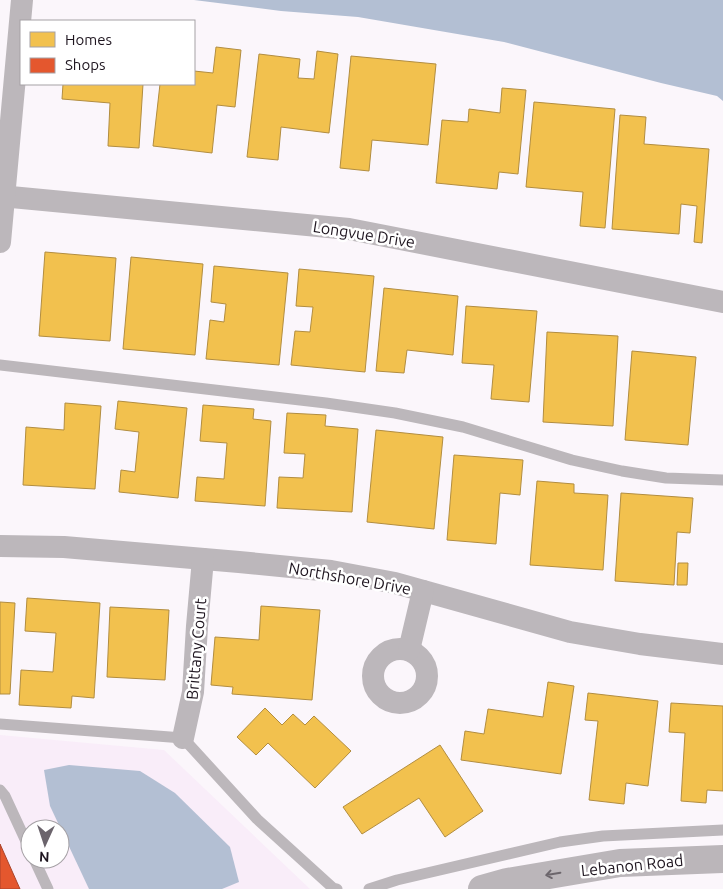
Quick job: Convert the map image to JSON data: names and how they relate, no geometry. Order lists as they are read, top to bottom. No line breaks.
{"streets":{"main road":["Lebanon Road"],"street":["Longvue Drive","Northshore Drive","Brittany Court"]},"crossings":[["Northshore Drive","Brittany Court"]],"one_way":["Lebanon Road"],"legend":["Homes","Shops"],"north":"bottom"}
